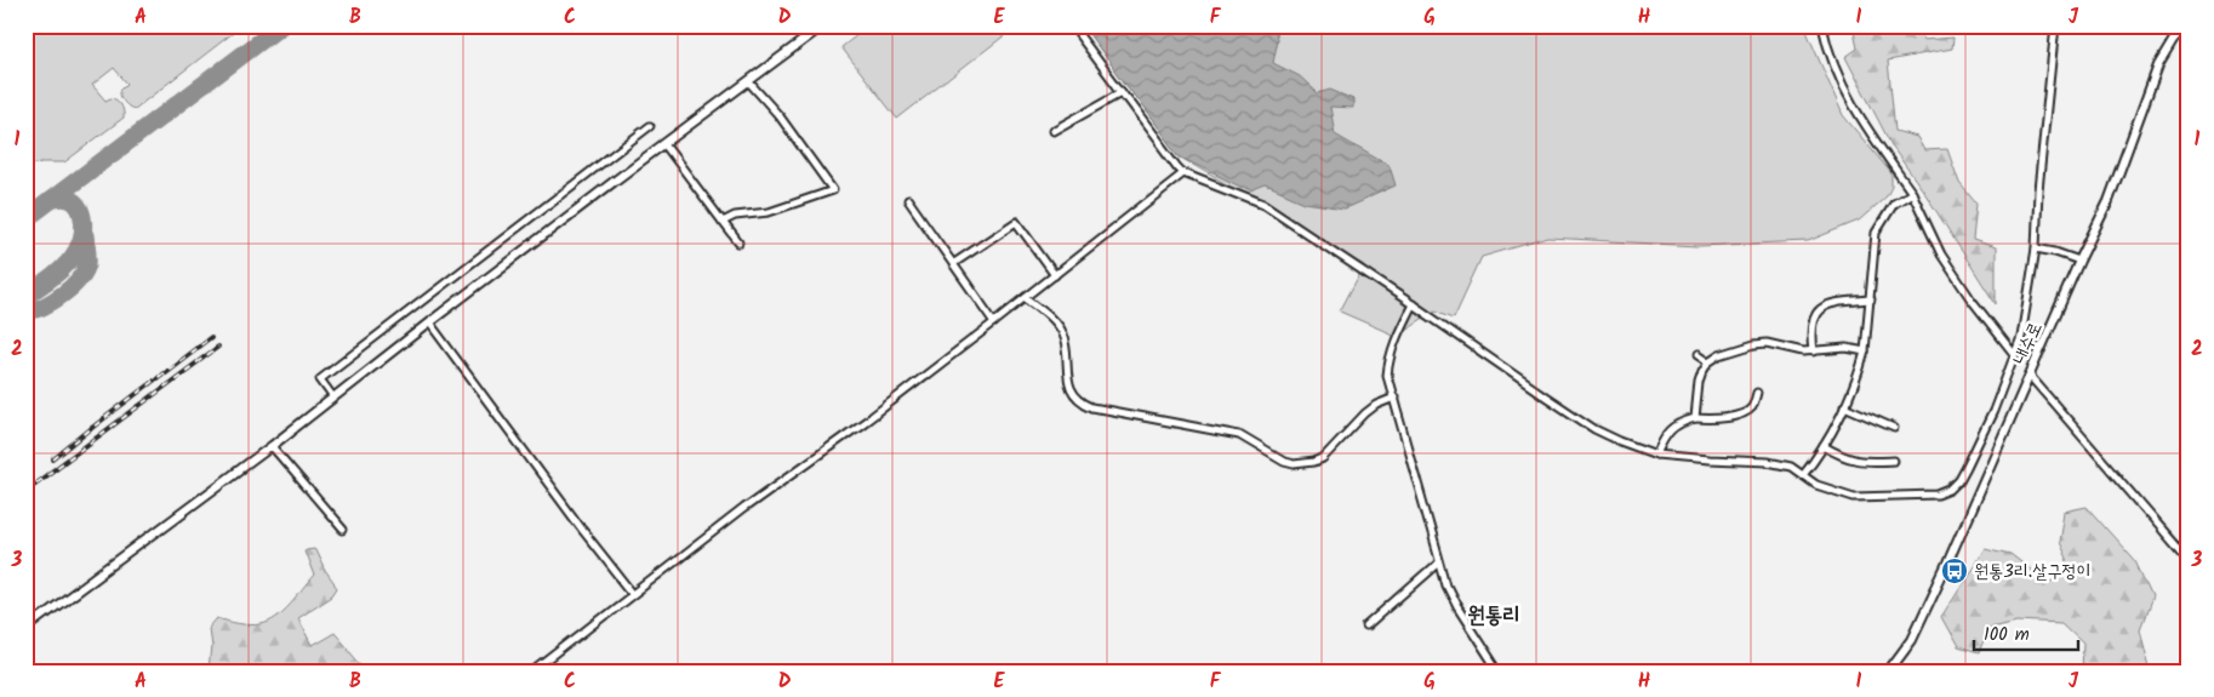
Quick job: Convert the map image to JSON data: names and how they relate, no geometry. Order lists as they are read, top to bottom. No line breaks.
{"streets":{"street":["내수로"]},"districts":["원통리"],"places":{"bus stop":["원통3리.살구정이"]},"scale_bar":"100 m","grid":{"columns":["A","B","C","D","E","F","G","H","I","J"],"rows":["1","2","3"]}}
